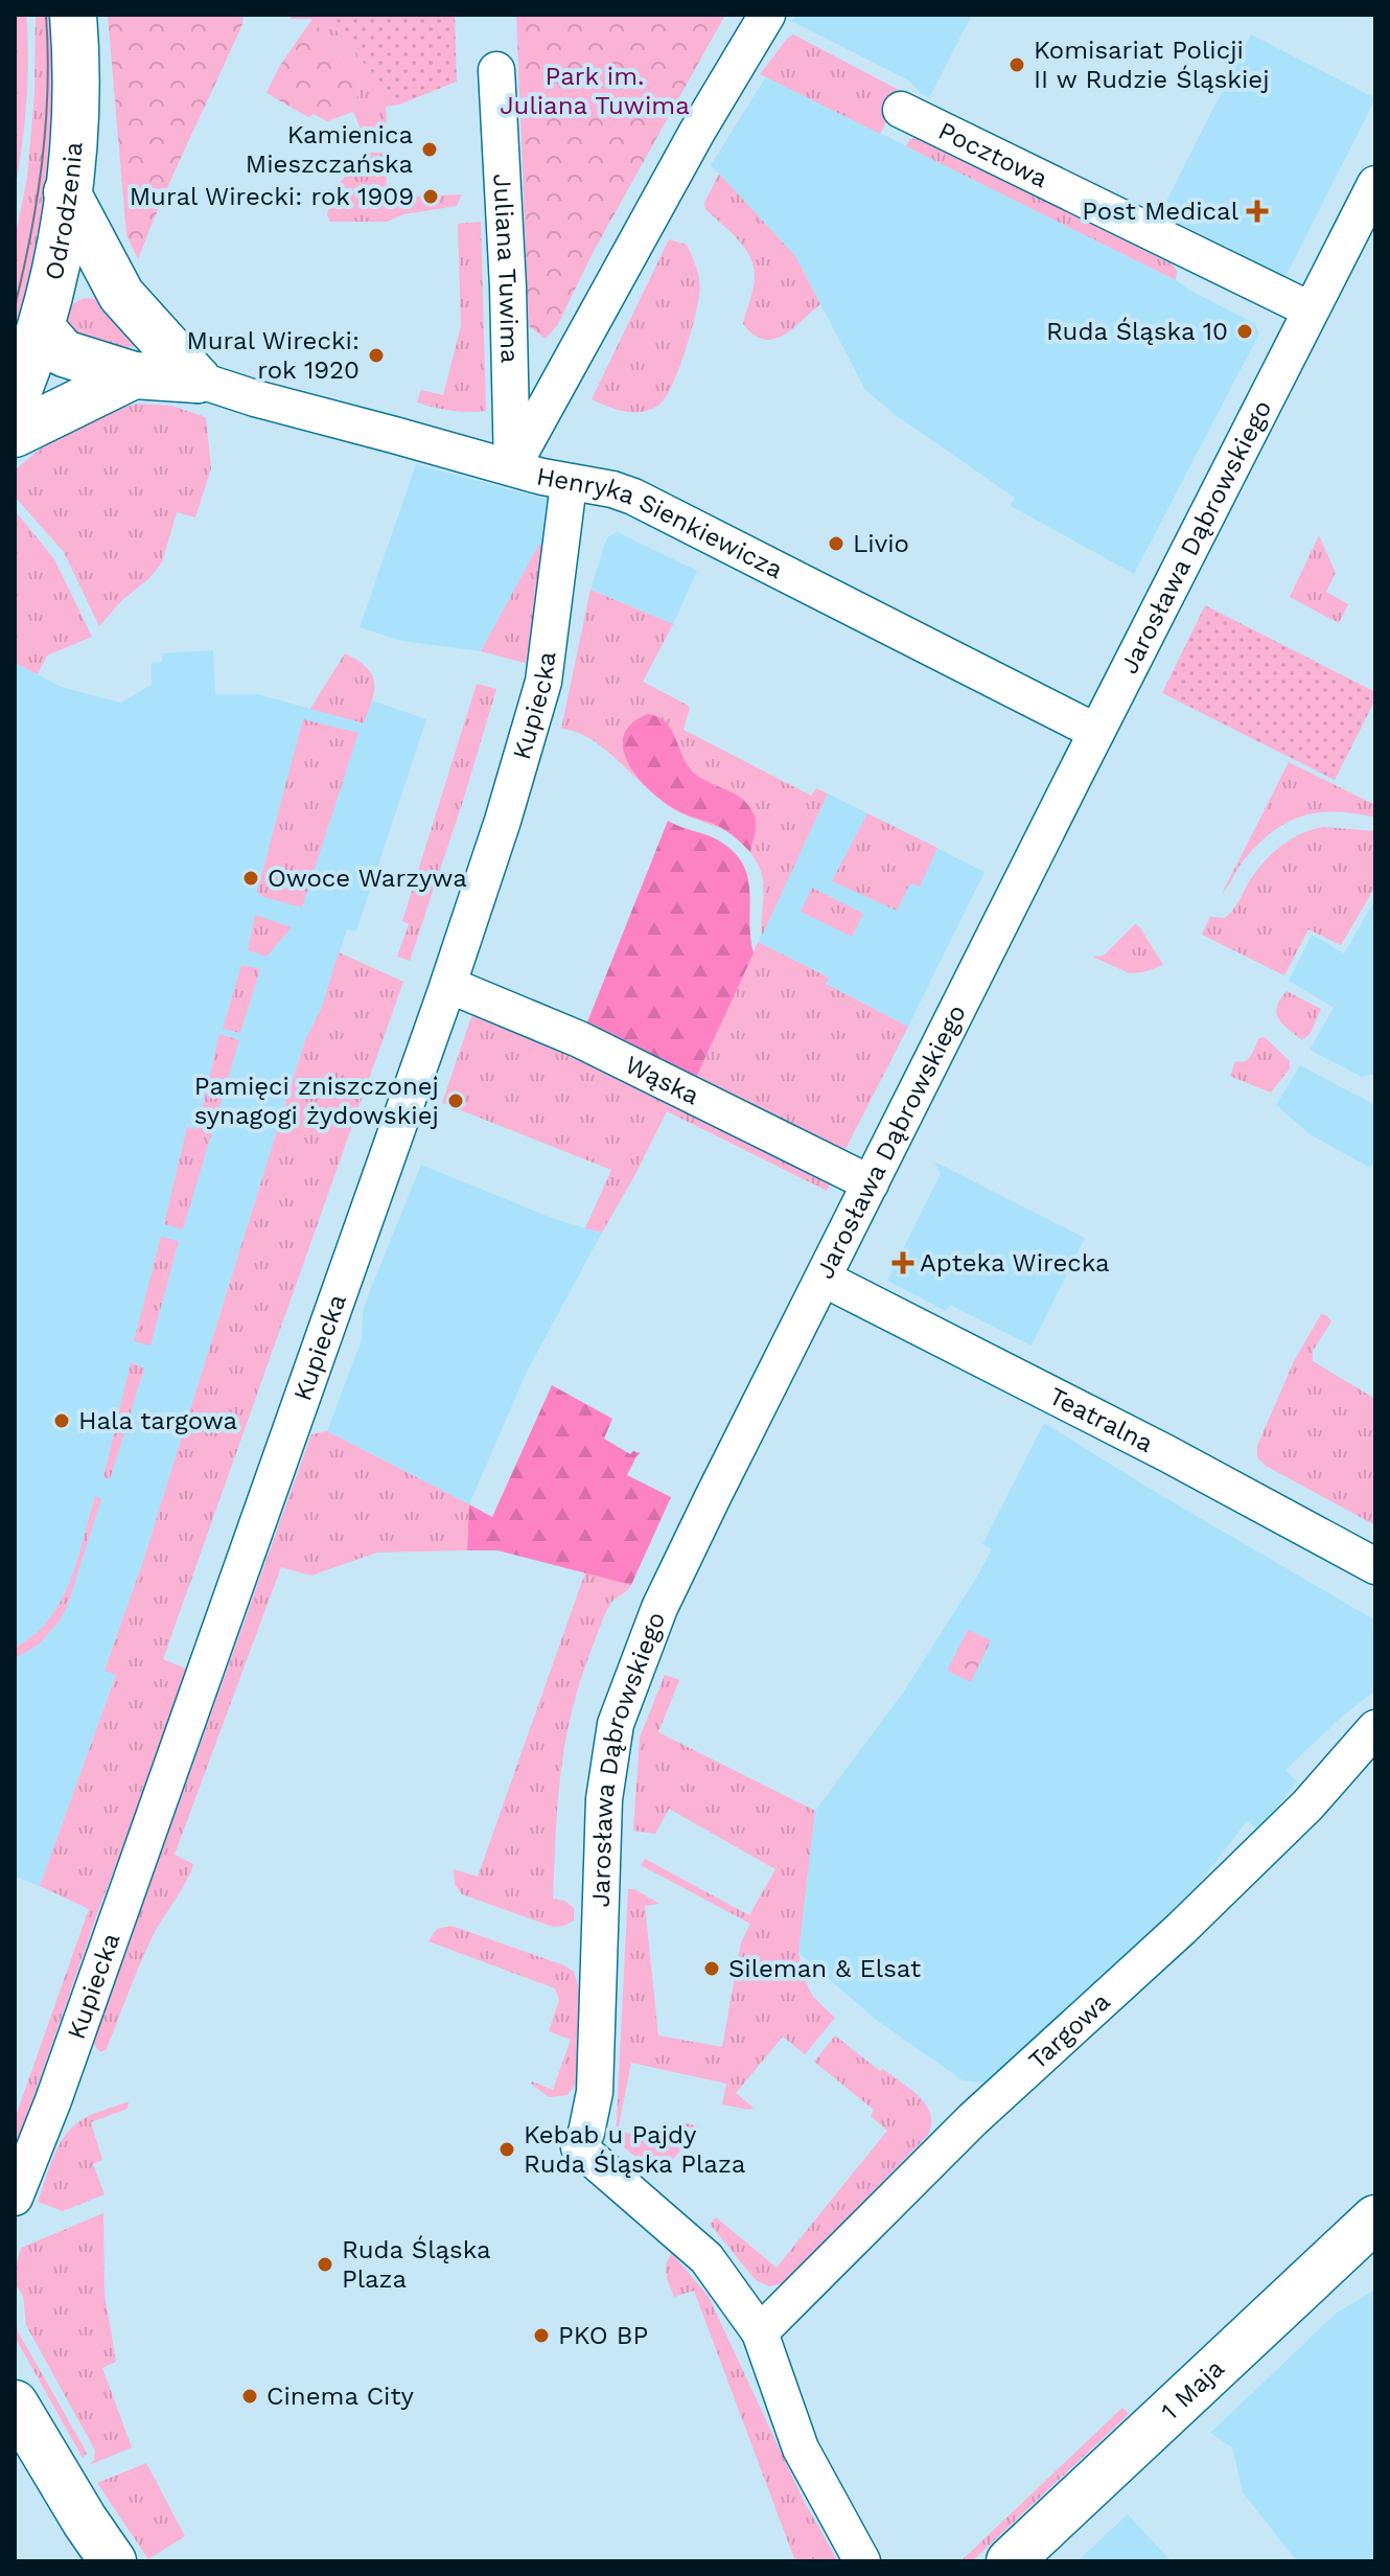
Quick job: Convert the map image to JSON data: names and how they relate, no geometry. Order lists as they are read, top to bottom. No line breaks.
{"streets":{"street":["Pocztowa","Odrodzenia","Juliana Tuwima","Henryka Sienkiewicza","Jarosława Dąbrowskiego","Kupiecka","Wąska","Teatralna","Targowa","1 Maja"]},"crossings":[["Pocztowa","Jarosława Dąbrowskiego"],["Juliana Tuwima","Henryka Sienkiewicza"],["Henryka Sienkiewicza","Jarosława Dąbrowskiego"],["Henryka Sienkiewicza","Kupiecka"],["Jarosława Dąbrowskiego","Wąska"],["Jarosława Dąbrowskiego","Teatralna"],["Jarosława Dąbrowskiego","Targowa"],["Kupiecka","Wąska"]],"parks":["Park im. Juliana Tuwima"],"places":{"other":["Komisariat Policji II w Rudzie Śląskiej","Kamienica Mieszczańska","Mural Wirecki: rok 1909","Ruda Śląska 10","Mural Wirecki: rok 1920","Livio","Owoce Warzywa","Pamięci zniszczonej synagogi żydowskiej","Hala targowa","Sileman & Elsat","Kebab u Pajdy Ruda Śląska Plaza","Ruda Śląska Plaza","PKO BP","Cinema City"],"health":["Post Medical","Apteka Wirecka"]}}
